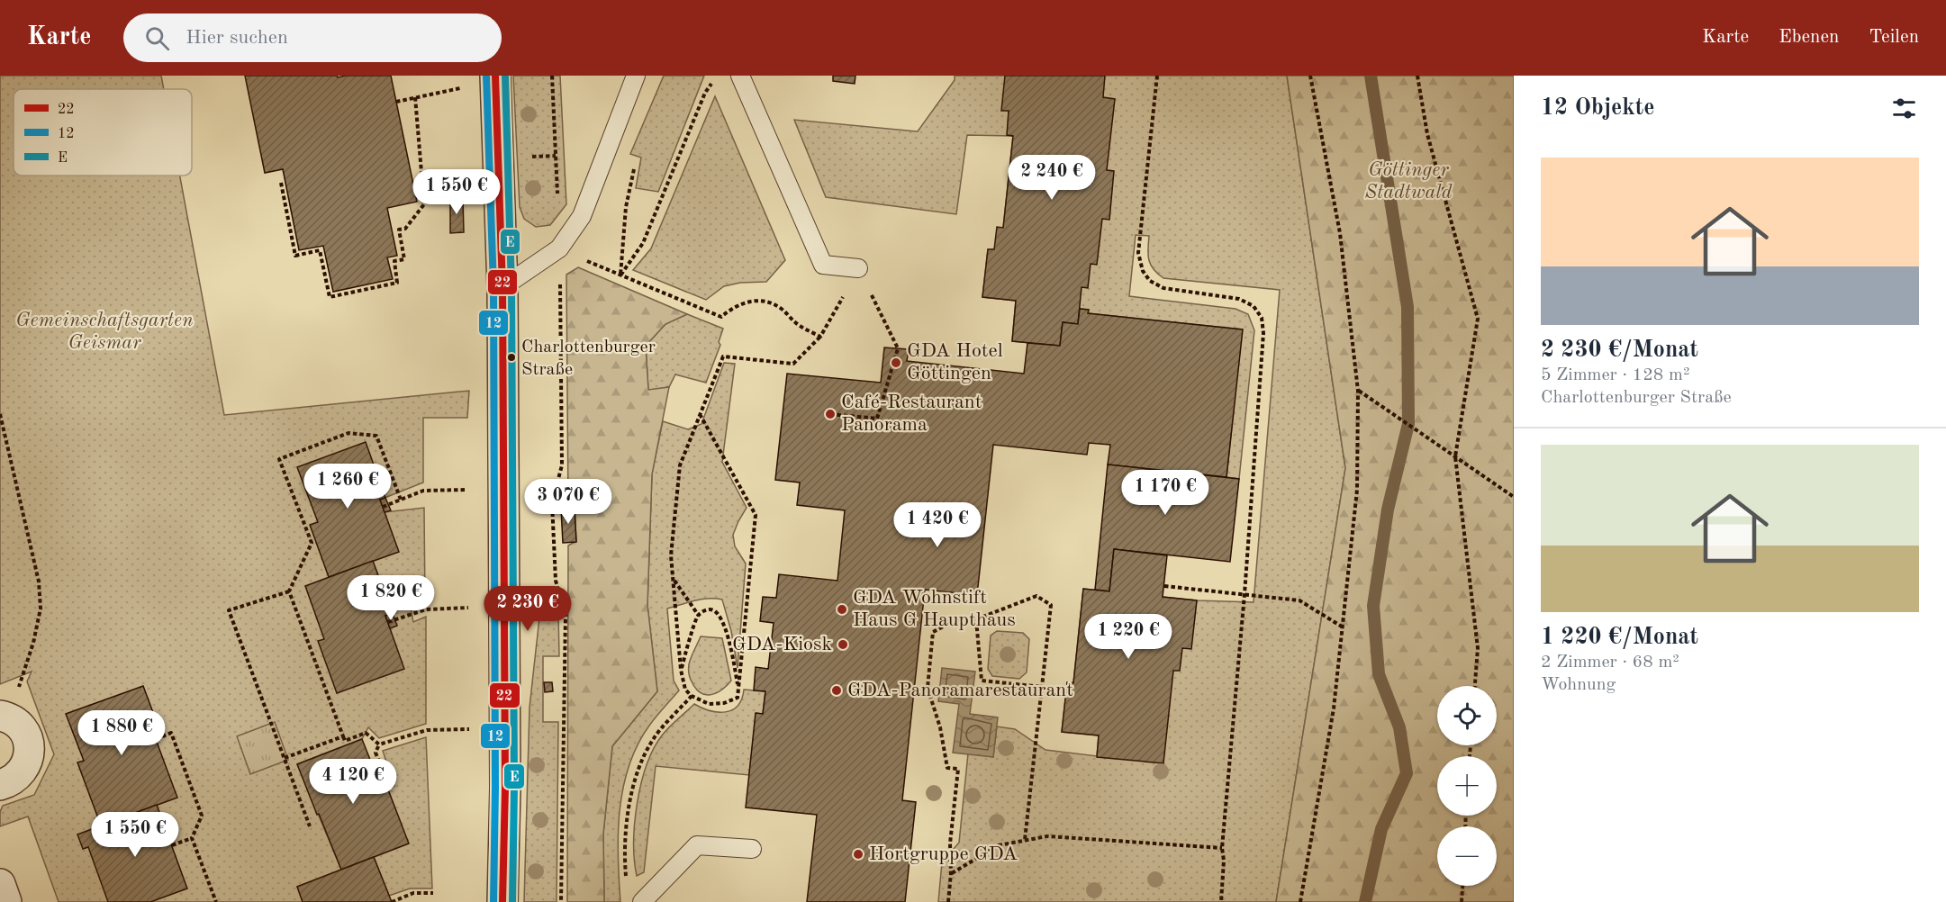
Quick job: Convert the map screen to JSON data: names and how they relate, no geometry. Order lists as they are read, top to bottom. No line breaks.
{"parks":["Göttinger Stadtwald","Gemeinschaftsgarten Geismar"],"places":["Charlottenburger Straße","GDA Hotel Göttingen","Café-Restaurant Panorama","GDA Wohnstift Haus G Haupthaus","GDA-Kiosk","GDA-Panoramarestaurant","Hortgruppe GDA"],"lines":["transit line 22","transit line 12","transit line E"],"legend":["22","12","E"],"page":{"header":"Karte","search":"Hier suchen","nav":["Karte","Ebenen","Teilen"],"heading":"12 Objekte","list":[{"name":"2 230 €/Monat","note":"5 Zimmer · 128 m² · Charlottenburger Straße"},{"name":"1 220 €/Monat","note":"2 Zimmer · 68 m² · Wohnung"}],"price":["2 240 €","1 550 €","1 260 €","1 170 €","3 070 €","1 420 €","1 820 €","2 230 €","1 220 €","1 880 €","4 120 €","1 550 €"],"map_buttons":["+","−"]}}
